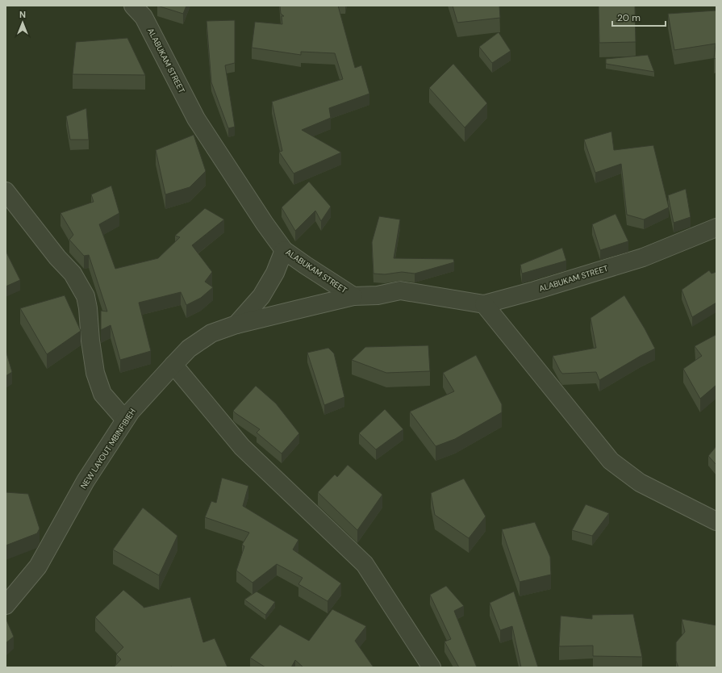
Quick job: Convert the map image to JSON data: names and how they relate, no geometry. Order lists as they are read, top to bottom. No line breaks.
{"streets":{"street":["ALABUKAM STREET","NEW LAYOUT MBINFIBIEH"]},"crossings":[["ALABUKAM STREET","NEW LAYOUT MBINFIBIEH"]],"scale_bar":"20 m","north":"top"}
